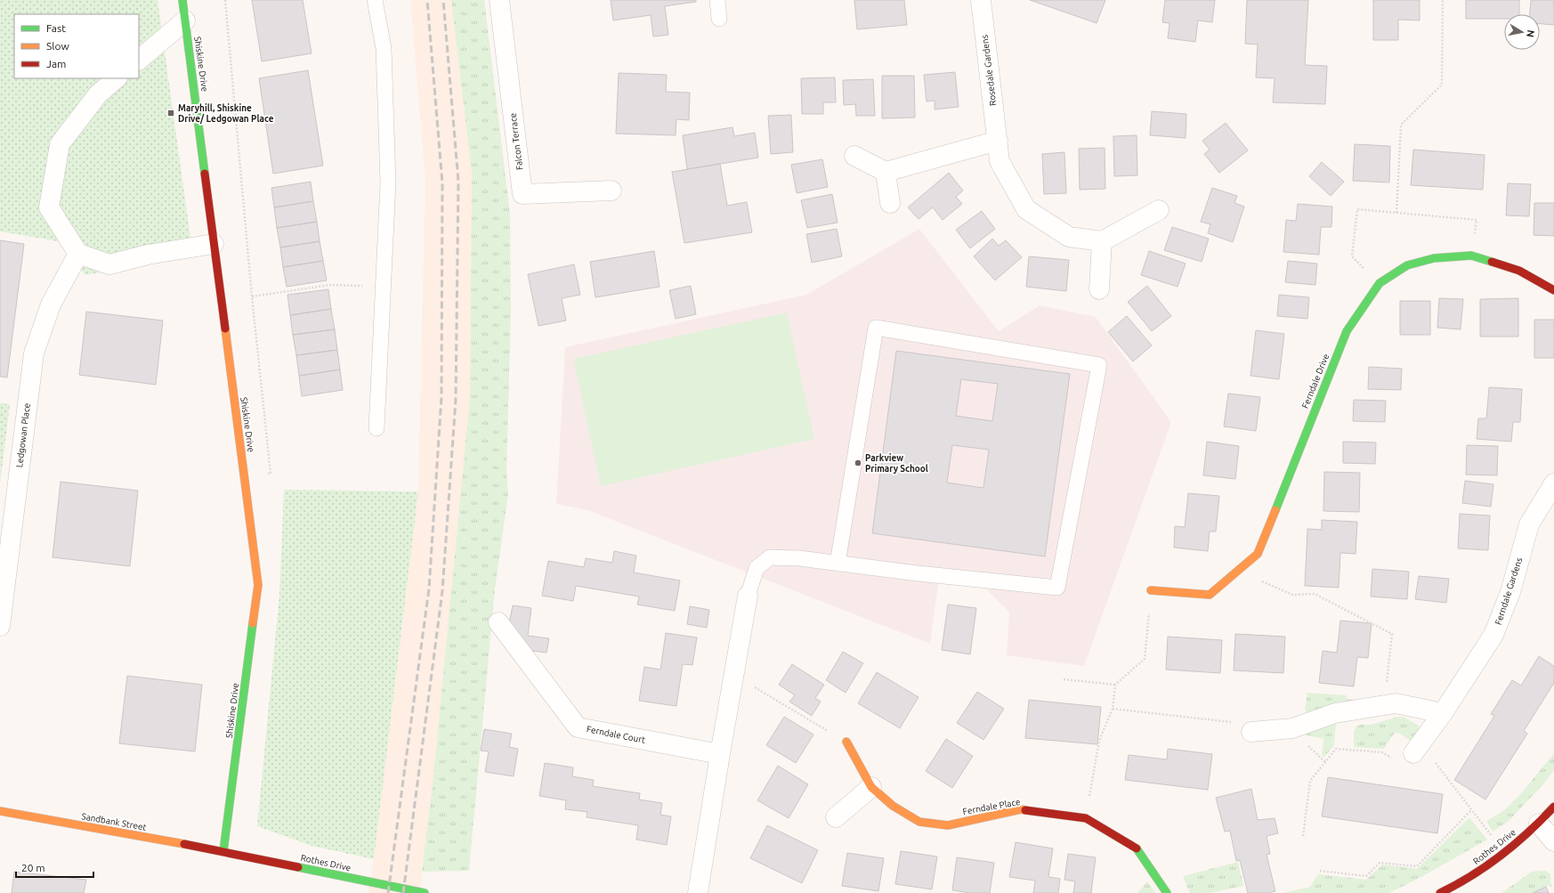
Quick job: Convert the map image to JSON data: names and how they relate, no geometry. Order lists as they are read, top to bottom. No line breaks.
{"streets":{"street":["Shiskine Drive","Rosedale Gardens","Falcon Terrace","Ferndale Drive","Ledgowan Place","Ferndale Gardens","Ferndale Court","Ferndale Place","Sandbank Street","Rothes Drive"]},"crossings":[["Shiskine Drive","Sandbank Street"],["Shiskine Drive","Rothes Drive"],["Sandbank Street","Rothes Drive"]],"places":{"transit":["Maryhill, Shiskine Drive/ Ledgowan Place"],"other":["Parkview Primary School"]},"legend":["Fast","Slow","Jam"],"scale_bar":"20 m","north":"right"}
